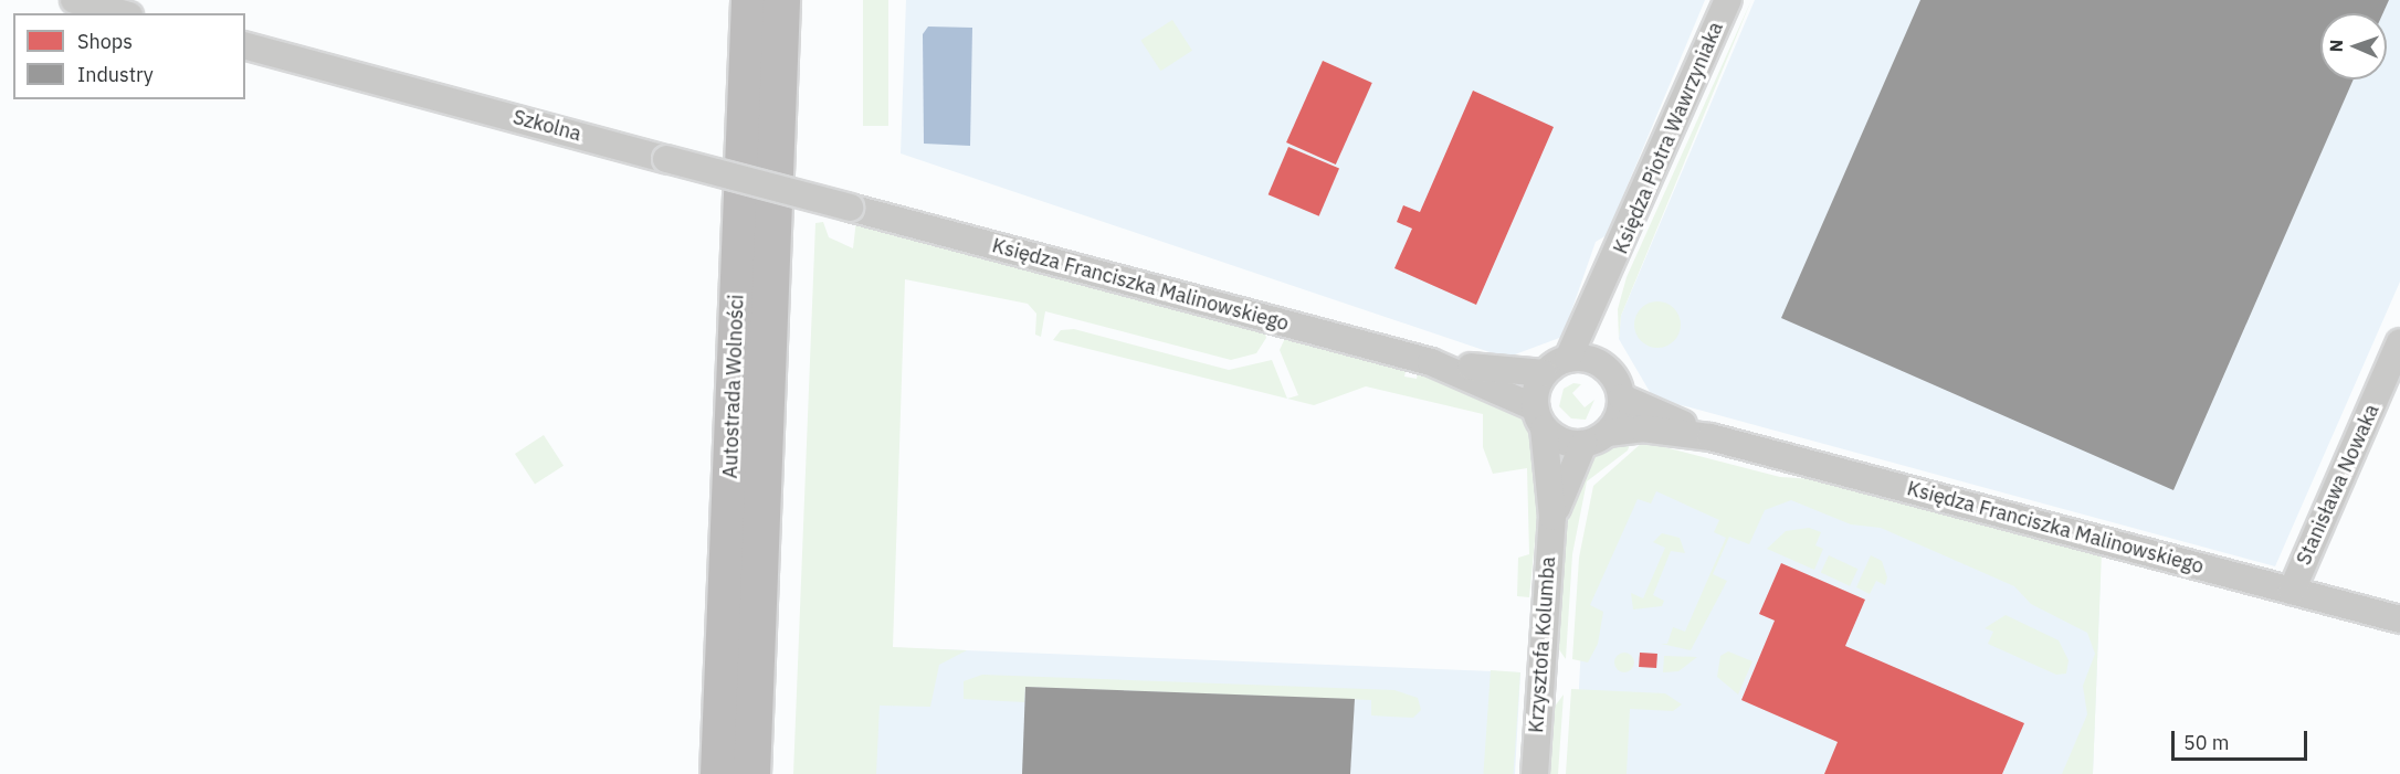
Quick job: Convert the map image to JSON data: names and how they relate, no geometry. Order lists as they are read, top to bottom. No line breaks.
{"streets":{"highway":["Autostrada Wolności"],"street":["Szkolna","Księdza Piotra Wawrzyniaka","Księdza Franciszka Malinowskiego","Stanisława Nowaka","Krzysztofa Kolumba"]},"crossings":[["Szkolna","Księdza Franciszka Malinowskiego"],["Księdza Piotra Wawrzyniaka","Księdza Franciszka Malinowskiego"],["Księdza Piotra Wawrzyniaka","Krzysztofa Kolumba"],["Księdza Franciszka Malinowskiego","Stanisława Nowaka"],["Księdza Franciszka Malinowskiego","Krzysztofa Kolumba"]],"legend":["Shops","Industry"],"scale_bar":"50 m","north":"left"}
